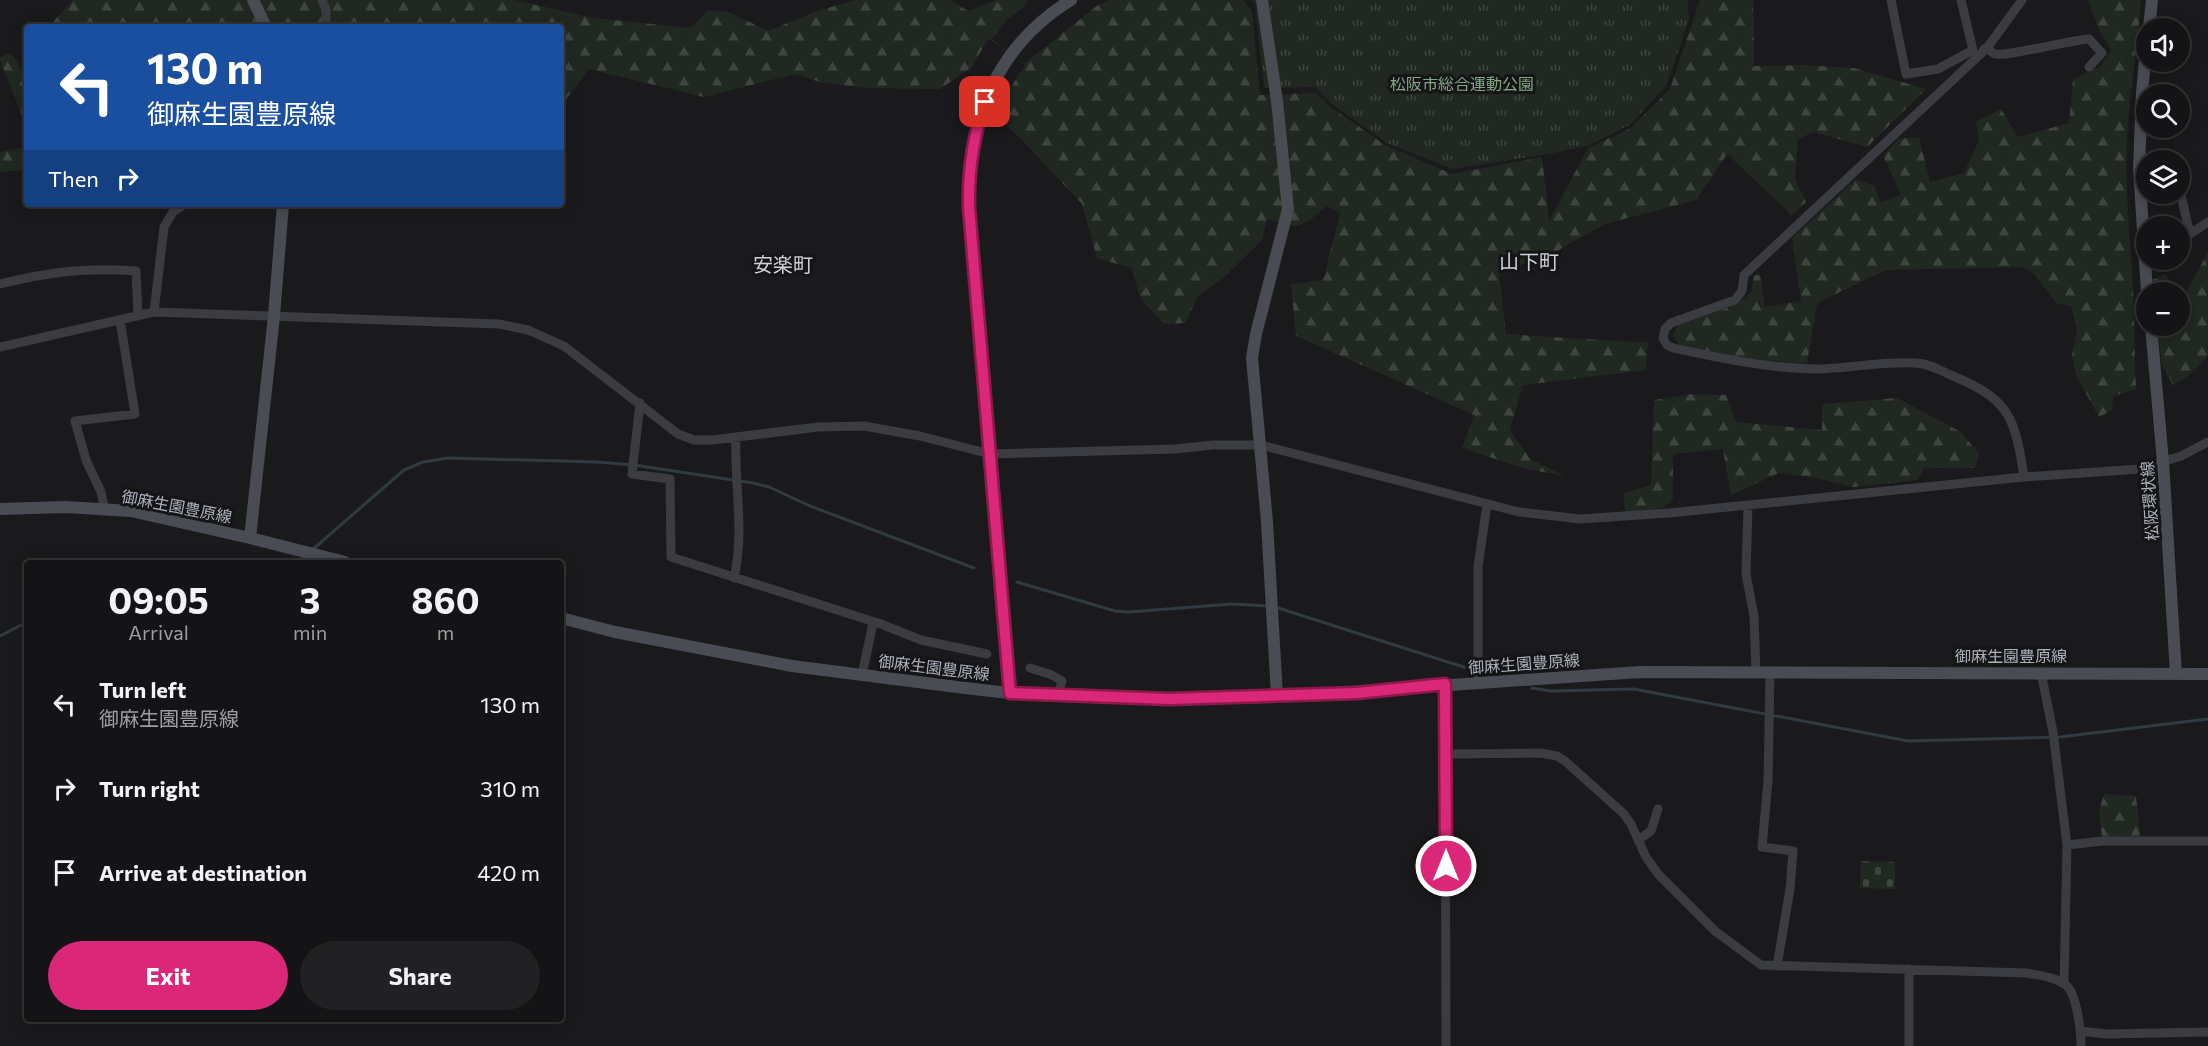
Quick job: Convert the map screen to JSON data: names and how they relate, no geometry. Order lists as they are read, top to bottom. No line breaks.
{"streets":{"main road":["松阪環状線","御麻生園豊原線"]},"crossings":[["松阪環状線","御麻生園豊原線"]],"districts":["山下町","安楽町"],"parks":["松阪市総合運動公園"],"page":{"map_buttons":["+","−"],"turn":["130 m","御麻生園豊原線"],"then":"Then","eta":["09:05","Arrival","3","min","860","m"],"list":[{"name":"Turn left","note":"御麻生園豊原線","value":"130 m"},{"name":"Turn right","value":"310 m"},{"name":"Arrive at destination","value":"420 m"}],"buttons":["Exit","Share"]}}
